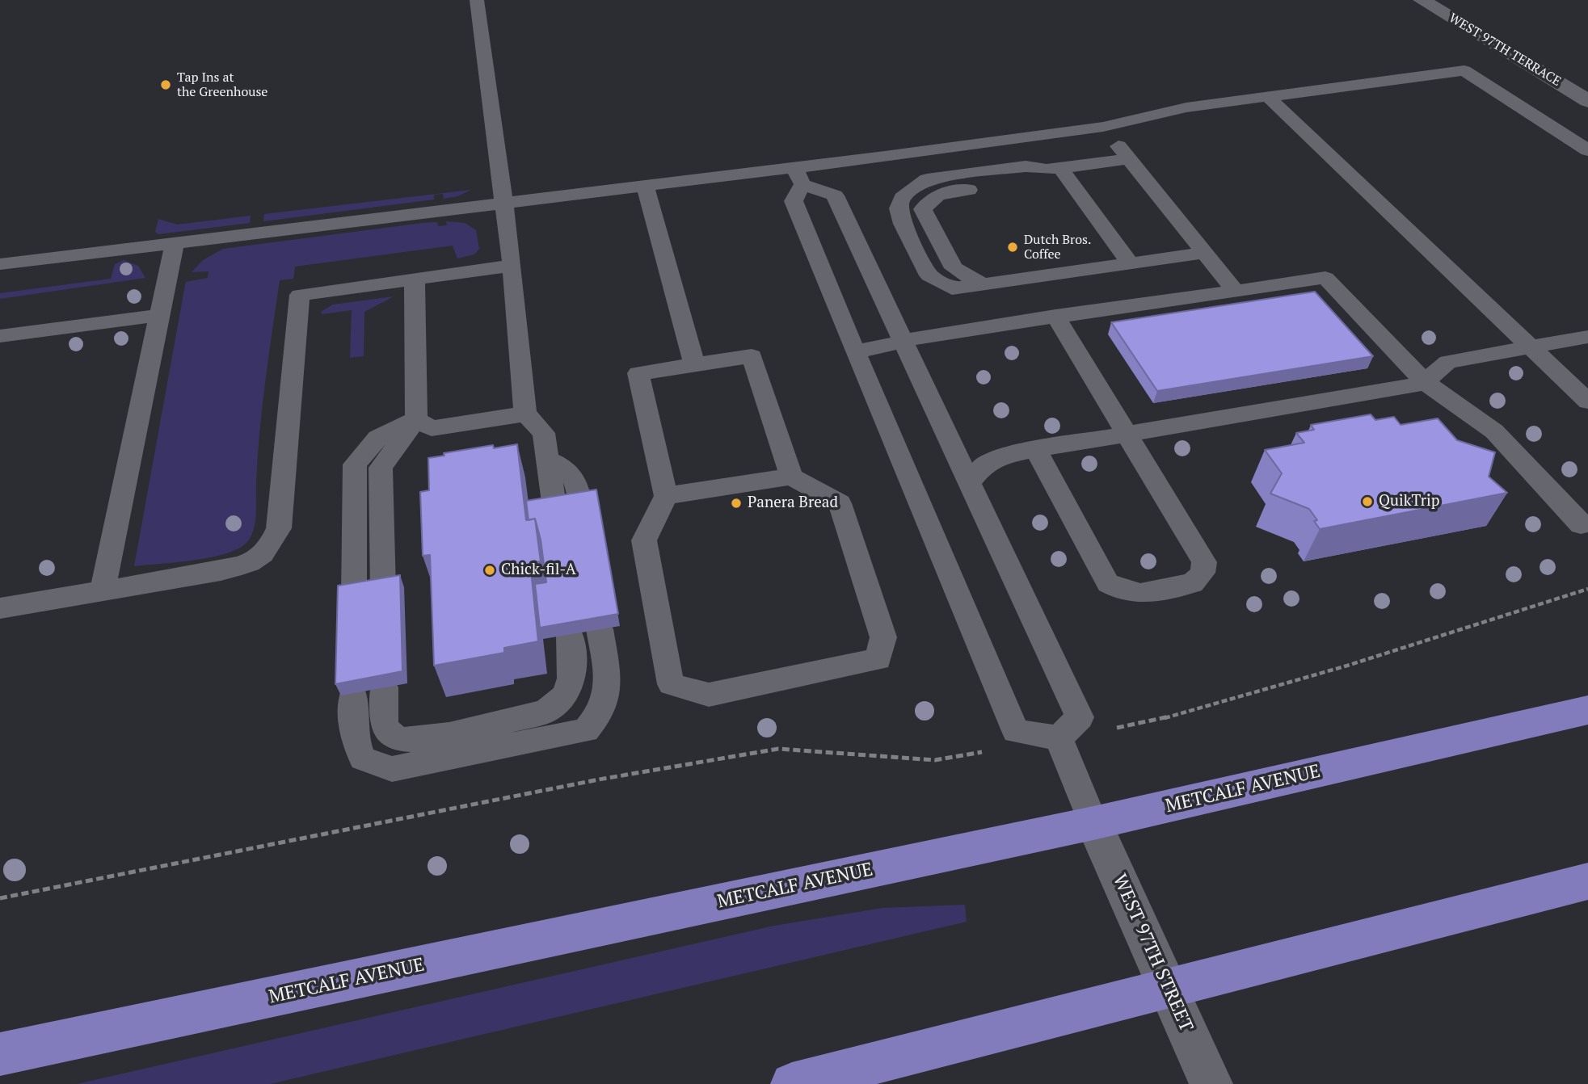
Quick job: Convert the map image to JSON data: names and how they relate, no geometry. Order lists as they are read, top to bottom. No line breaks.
{"streets":{"main road":["METCALF AVENUE"],"street":["WEST 97TH TERRACE","WEST 97TH STREET"]},"crossings":[["METCALF AVENUE","WEST 97TH STREET"]],"places":["Tap Ins at the Greenhouse","Dutch Bros. Coffee","QuikTrip","Panera Bread","Chick-fil-A"]}
